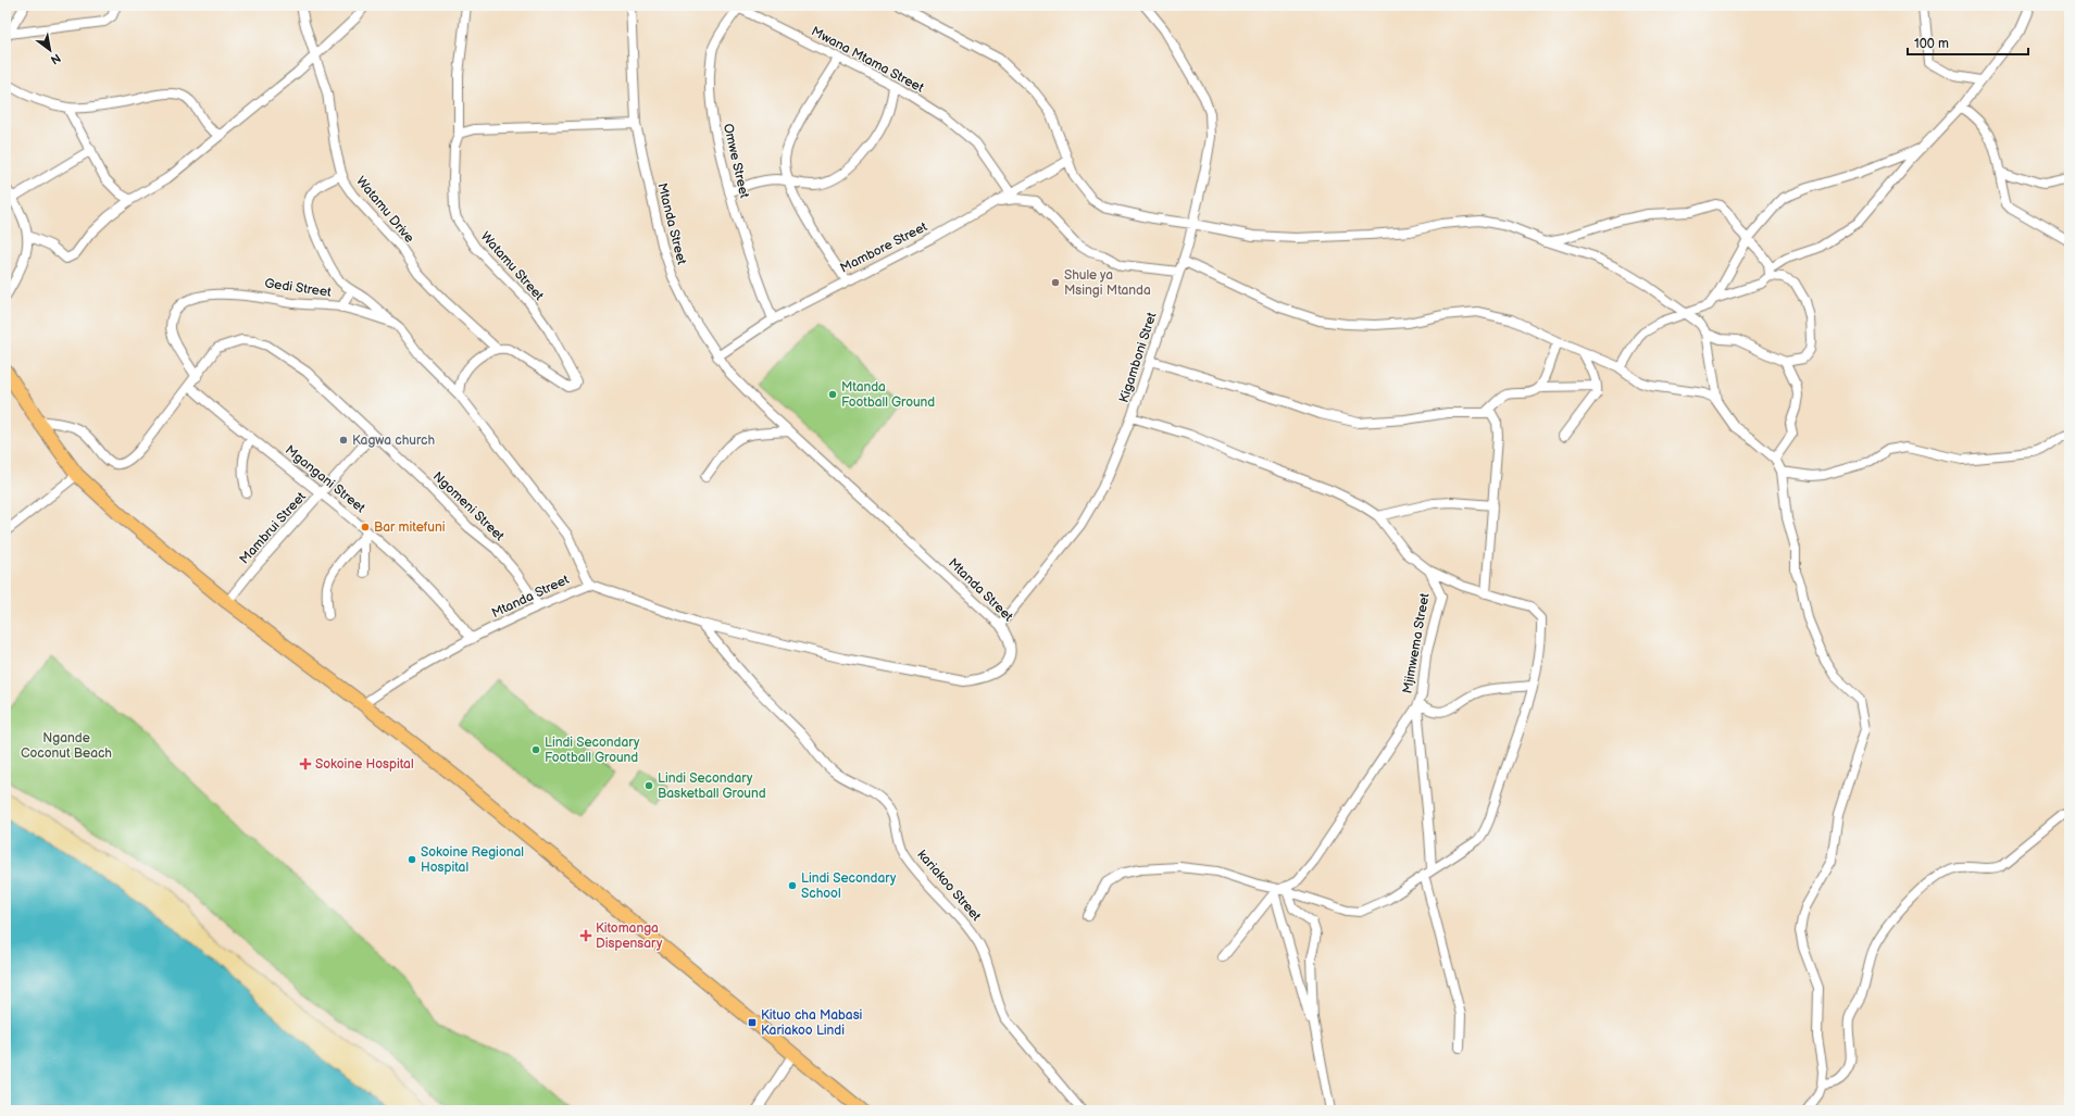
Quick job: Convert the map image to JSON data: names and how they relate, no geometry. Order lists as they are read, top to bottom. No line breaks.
{"streets":{"street":["Mwana Mtama Street","Omwe Street","Watamu Drive","Mtanda Street","Mambore Street","Watamu Street","Gedi Street","Kigamboni Stret","Mgangani Street","Ngomeni Street","Mambrui Street","Mjimwema Street","kariakoo Street"]},"crossings":[["Mwana Mtama Street","Omwe Street"],["Mwana Mtama Street","Mambore Street"],["Omwe Street","Mambore Street"],["Watamu Drive","Watamu Street"],["Mtanda Street","Mambore Street"],["Mtanda Street","Kigamboni Stret"],["Mtanda Street","Mgangani Street"],["Mtanda Street","Ngomeni Street"],["Mtanda Street","kariakoo Street"],["Gedi Street","Ngomeni Street"],["Kigamboni Stret","Mjimwema Street"],["Mgangani Street","Ngomeni Street"],["Mgangani Street","Mambrui Street"],["Ngomeni Street","Mambrui Street"]],"parks":["Ngande Coconut Beach"],"places":{"other":["Shule ya Msingi Mtanda","Mtanda Football Ground","Kagwa church","Bar mitefuni","Lindi Secondary Football Ground","Lindi Secondary Basketball Ground","Sokoine Regional Hospital","Lindi Secondary School"],"health":["Sokoine Hospital","Kitomanga Dispensary"],"transit":["Kituo cha Mabasi Kariakoo Lindi"]},"scale_bar":"100 m","north":"bottom right"}
